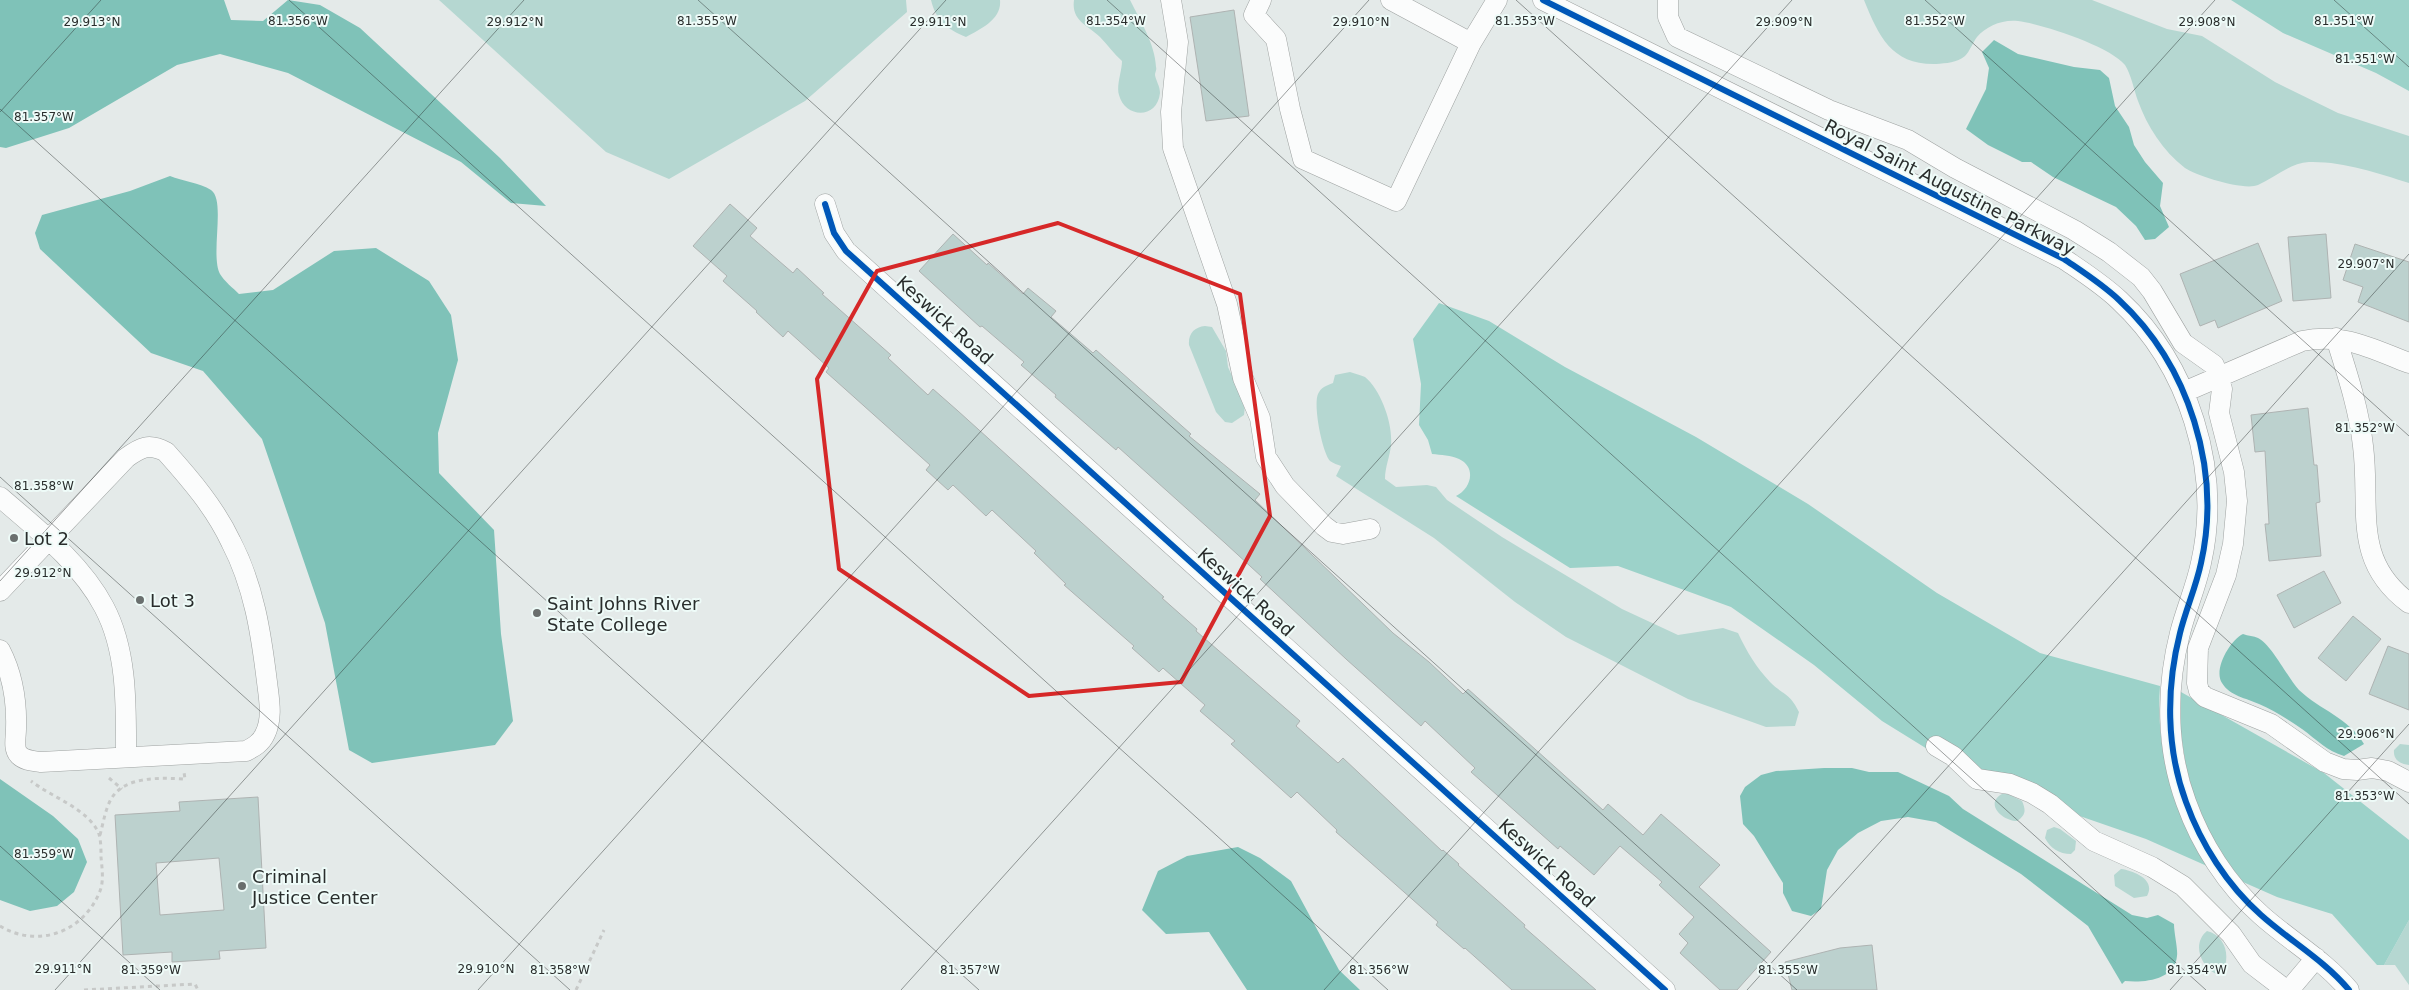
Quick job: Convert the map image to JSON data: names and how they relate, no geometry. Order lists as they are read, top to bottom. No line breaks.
{"streets":{"street":["Royal Saint Augustine Parkway","Keswick Road"]},"places":["Lot 2","Lot 3","Saint Johns River State College","Criminal Justice Center"],"coordinates":["81.356°W","81.355°W","81.354°W","81.353°W","81.352°W","81.351°W","29.910°N","29.913°N","29.912°N","29.911°N","29.909°N","29.908°N","81.357°W","29.907°N","81.358°W","29.906°N","81.359°W"]}
